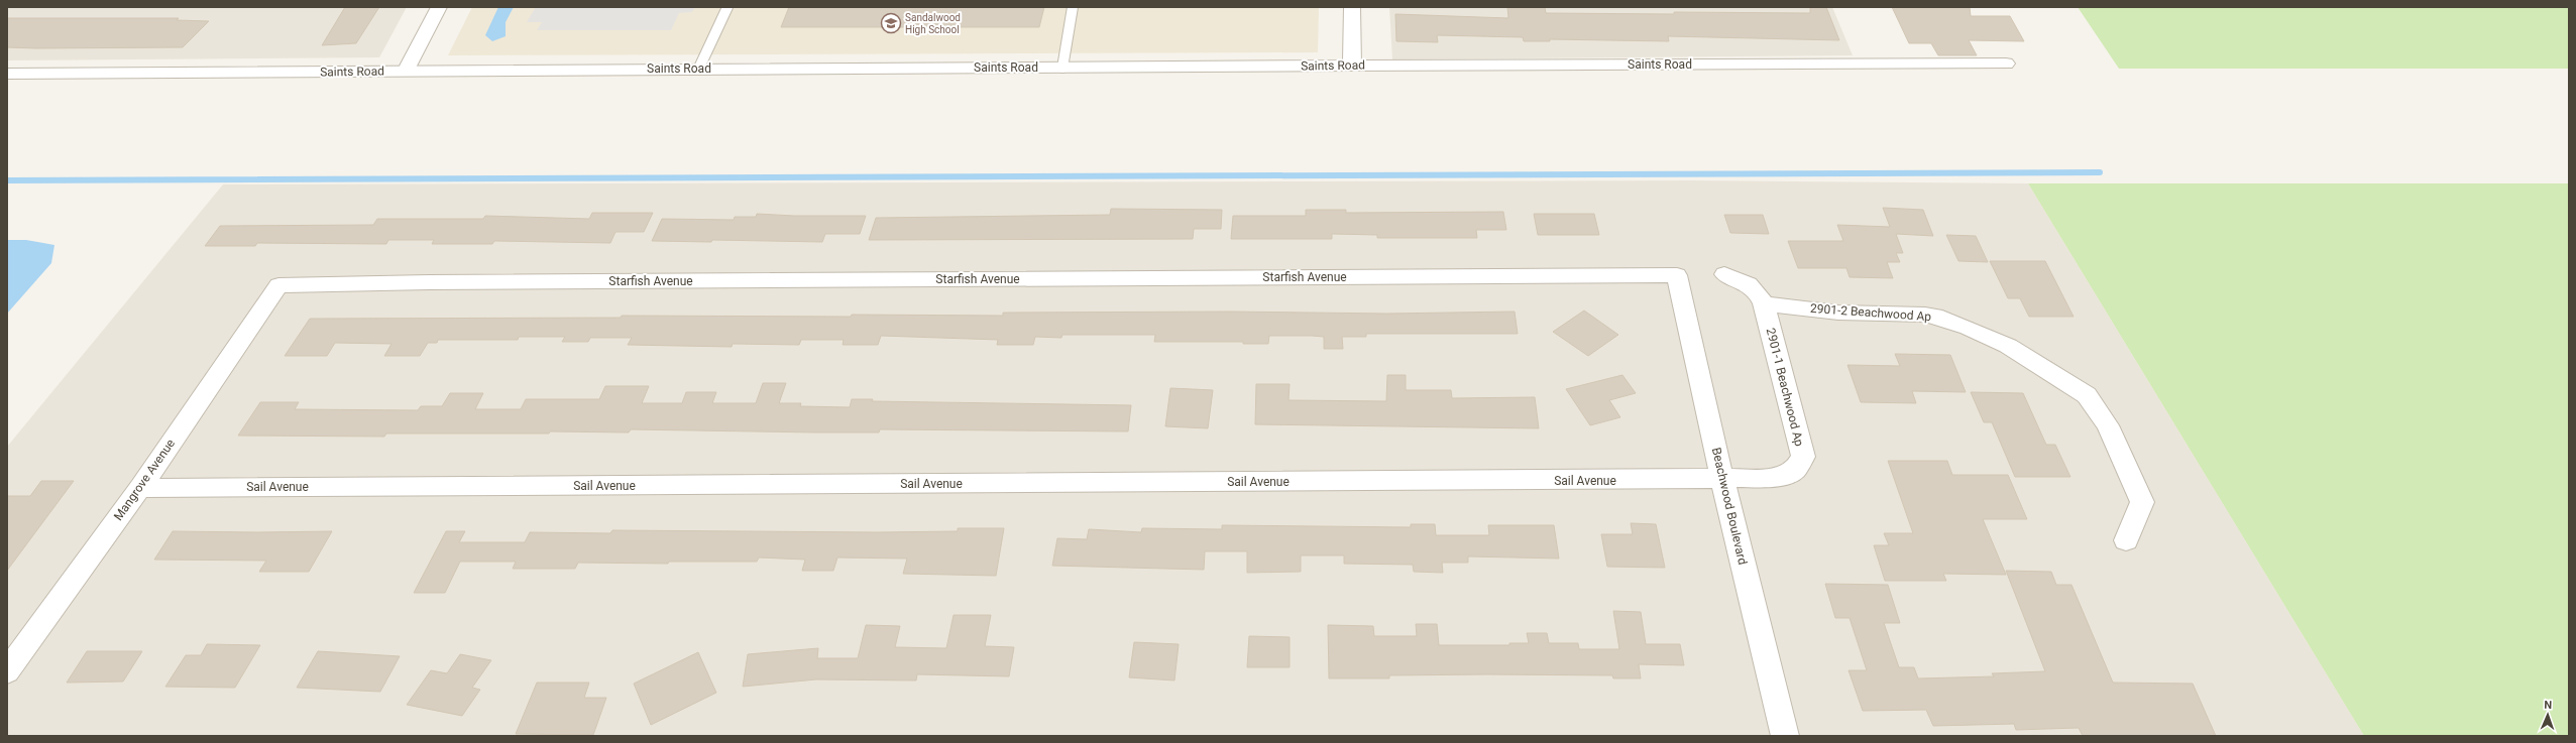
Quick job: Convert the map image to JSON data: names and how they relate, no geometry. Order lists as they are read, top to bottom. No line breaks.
{"streets":{"street":["Saints Road","Starfish Avenue","2901-2 Beachwood Ap","2901-1 Beachwood Ap","Mangrove Avenue","Sail Avenue","Beachwood Boulevard"]},"crossings":[["Starfish Avenue","Mangrove Avenue"],["Starfish Avenue","Beachwood Boulevard"],["2901-2 Beachwood Ap","2901-1 Beachwood Ap"],["2901-1 Beachwood Ap","Sail Avenue"],["2901-1 Beachwood Ap","Beachwood Boulevard"],["Mangrove Avenue","Sail Avenue"],["Sail Avenue","Beachwood Boulevard"]],"places":{"school or university":["Sandalwood High School"]},"north":"top"}
